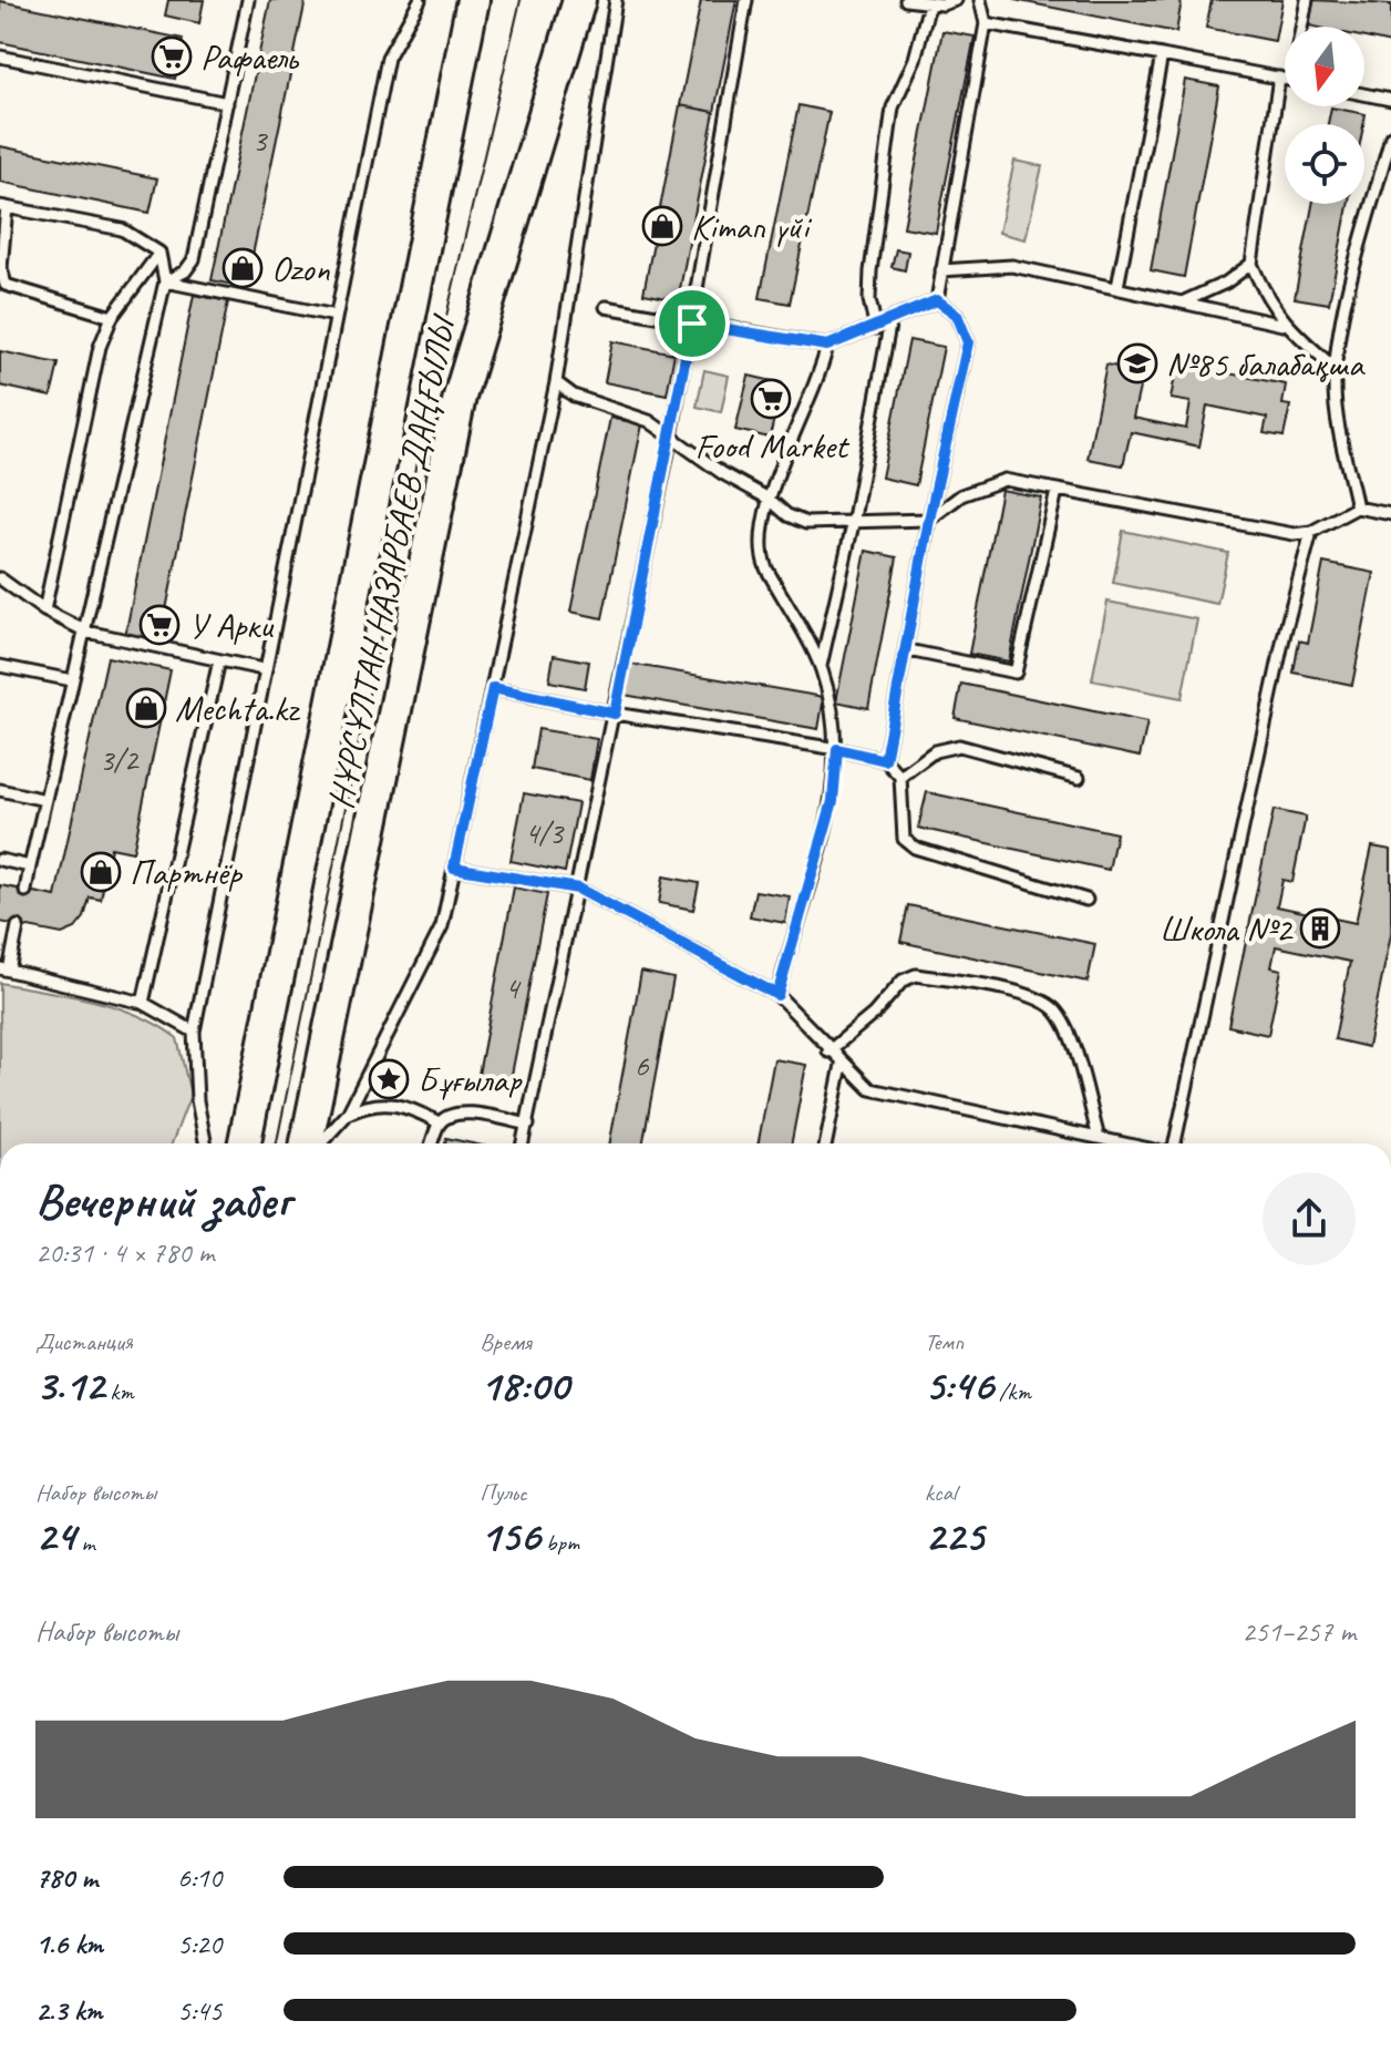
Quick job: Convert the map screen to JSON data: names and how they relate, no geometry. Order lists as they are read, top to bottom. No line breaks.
{"streets":{"main road":["НҰРСҰЛТАН НАЗАРБАЕВ ДАҢҒЫЛЫ"]},"places":{"supermarket":["Рафаель","Food Market","У Арки"],"shop":["Кітап үйі","Ozon","Mechta.kz","Партнёр"],"school or university":["№85 балабақша"],"building":["Школа №2"],"place":["Бұғылар"]},"house_numbers":["3","3/2","4/3","4","6"],"north":"bottom","page":{"heading":["Вечерний забег","20:31 · 4 × 780 m"],"stats":[["Дистанция","3.12 km"],["Время","18:00"],["Темп","5:46 /km"],["Набор высоты","24 m"],["Пульс","156 bpm"],["kcal","225"]],"chart":["Набор высоты","251–257 m"],"list":[{"name":"780 m","note":"6:10"},{"name":"1.6 km","note":"5:20"},{"name":"2.3 km","note":"5:45"}]}}
